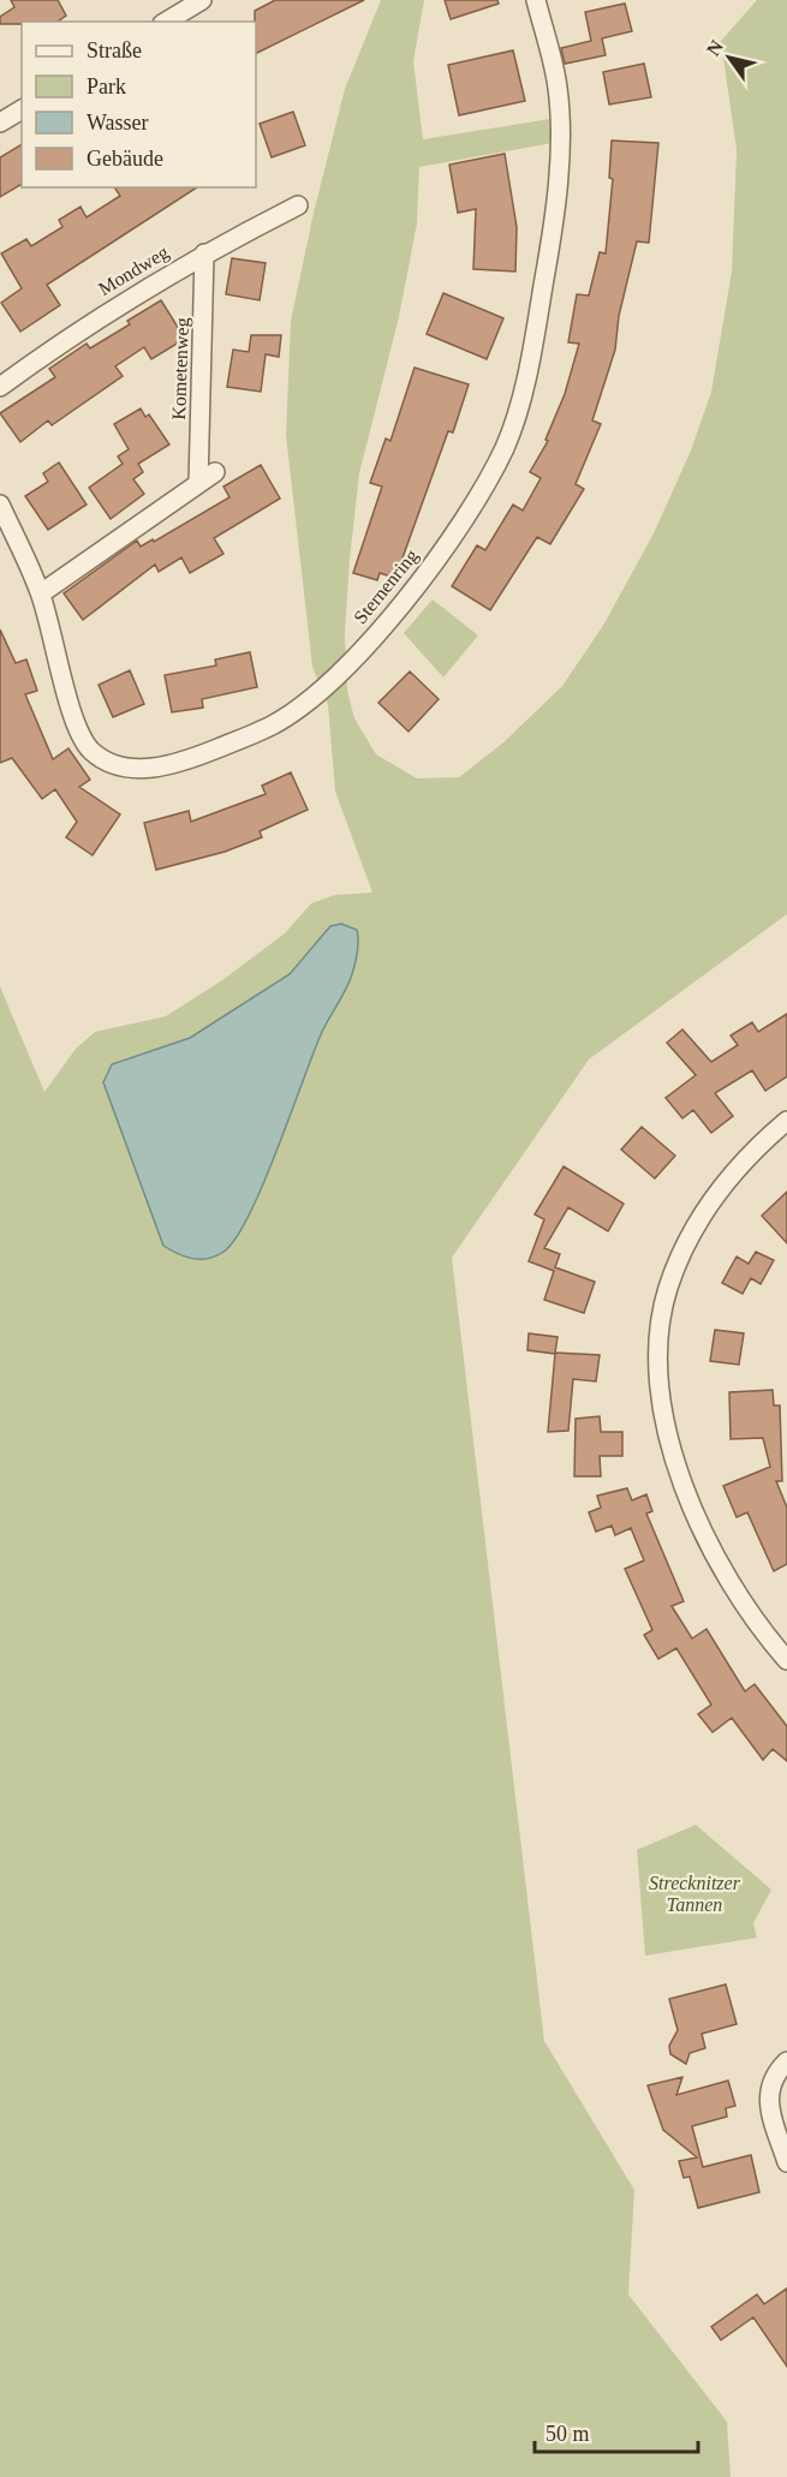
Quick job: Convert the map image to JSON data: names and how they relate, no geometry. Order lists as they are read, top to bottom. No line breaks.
{"streets":{"street":["Mondweg","Kometenweg","Sternenring"]},"crossings":[["Mondweg","Kometenweg"]],"parks":["Strecknitzer Tannen"],"legend":["Straße","Park","Wasser","Gebäude"],"scale_bar":"50 m","north":"top left"}
